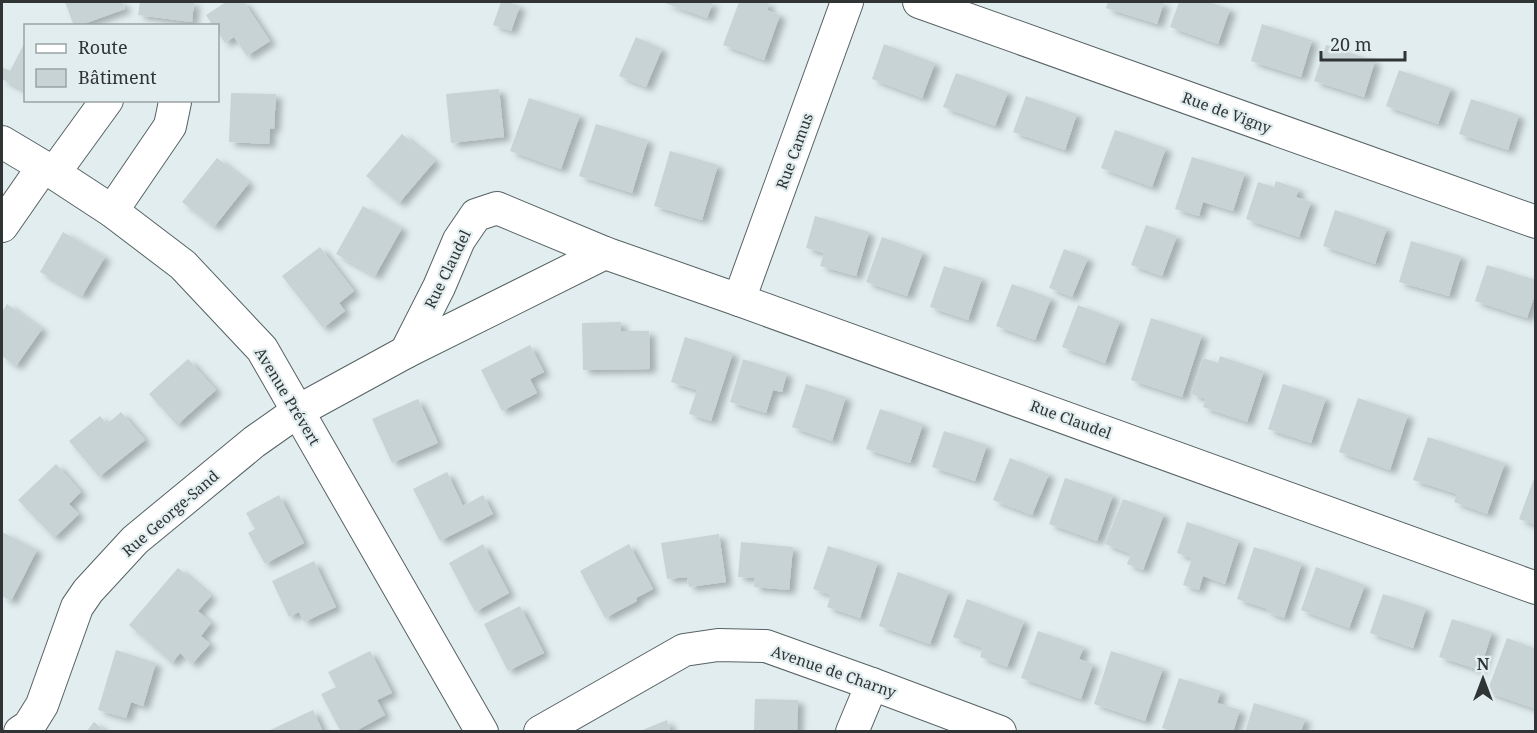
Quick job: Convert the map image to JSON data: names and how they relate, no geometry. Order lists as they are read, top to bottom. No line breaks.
{"streets":{"street":["Rue de Vigny","Rue Camus","Rue Claudel","Avenue Prévert","Rue George-Sand","Avenue de Charny"]},"crossings":[["Rue Camus","Rue Claudel"],["Avenue Prévert","Rue George-Sand"]],"legend":["Route","Bâtiment"],"scale_bar":"20 m","north":"top"}
